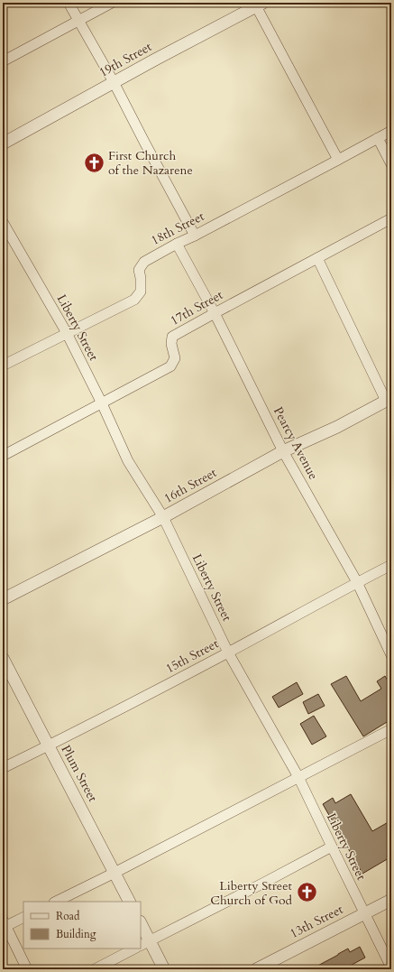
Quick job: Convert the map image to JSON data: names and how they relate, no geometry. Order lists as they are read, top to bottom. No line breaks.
{"streets":{"street":["19th Street","18th Street","17th Street","Liberty Street","Pearcy Avenue","16th Street","15th Street","Plum Street","13th Street"]},"crossings":[["18th Street","Liberty Street"],["18th Street","Pearcy Avenue"],["17th Street","Liberty Street"],["17th Street","Pearcy Avenue"],["Liberty Street","16th Street"],["Liberty Street","15th Street"],["Liberty Street","13th Street"],["Pearcy Avenue","16th Street"],["Pearcy Avenue","15th Street"],["15th Street","Plum Street"]],"places":{"church":["First Church of the Nazarene","Liberty Street Church of God"]},"legend":["Road","Building"]}
